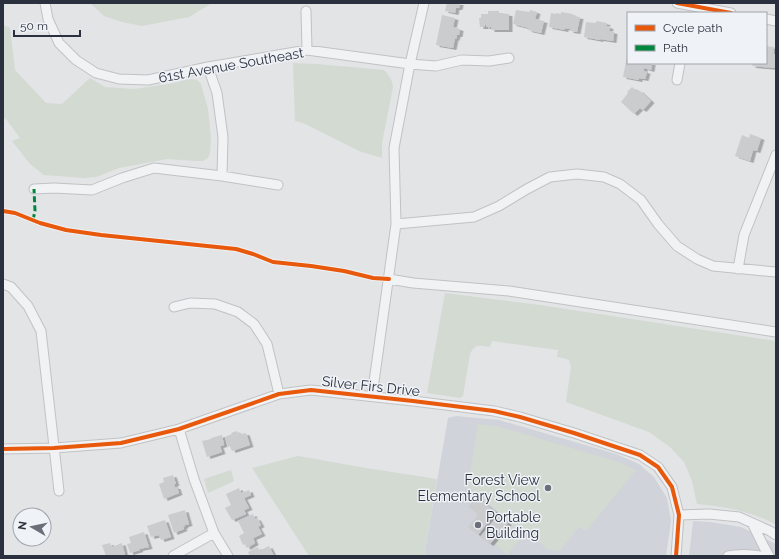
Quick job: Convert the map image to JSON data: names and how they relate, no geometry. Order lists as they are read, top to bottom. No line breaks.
{"streets":{"street":["61st Avenue Southeast","Silver Firs Drive"]},"places":["Forest View Elementary School","Portable Building"],"legend":["Cycle path","Path"],"scale_bar":"50 m","north":"left"}
